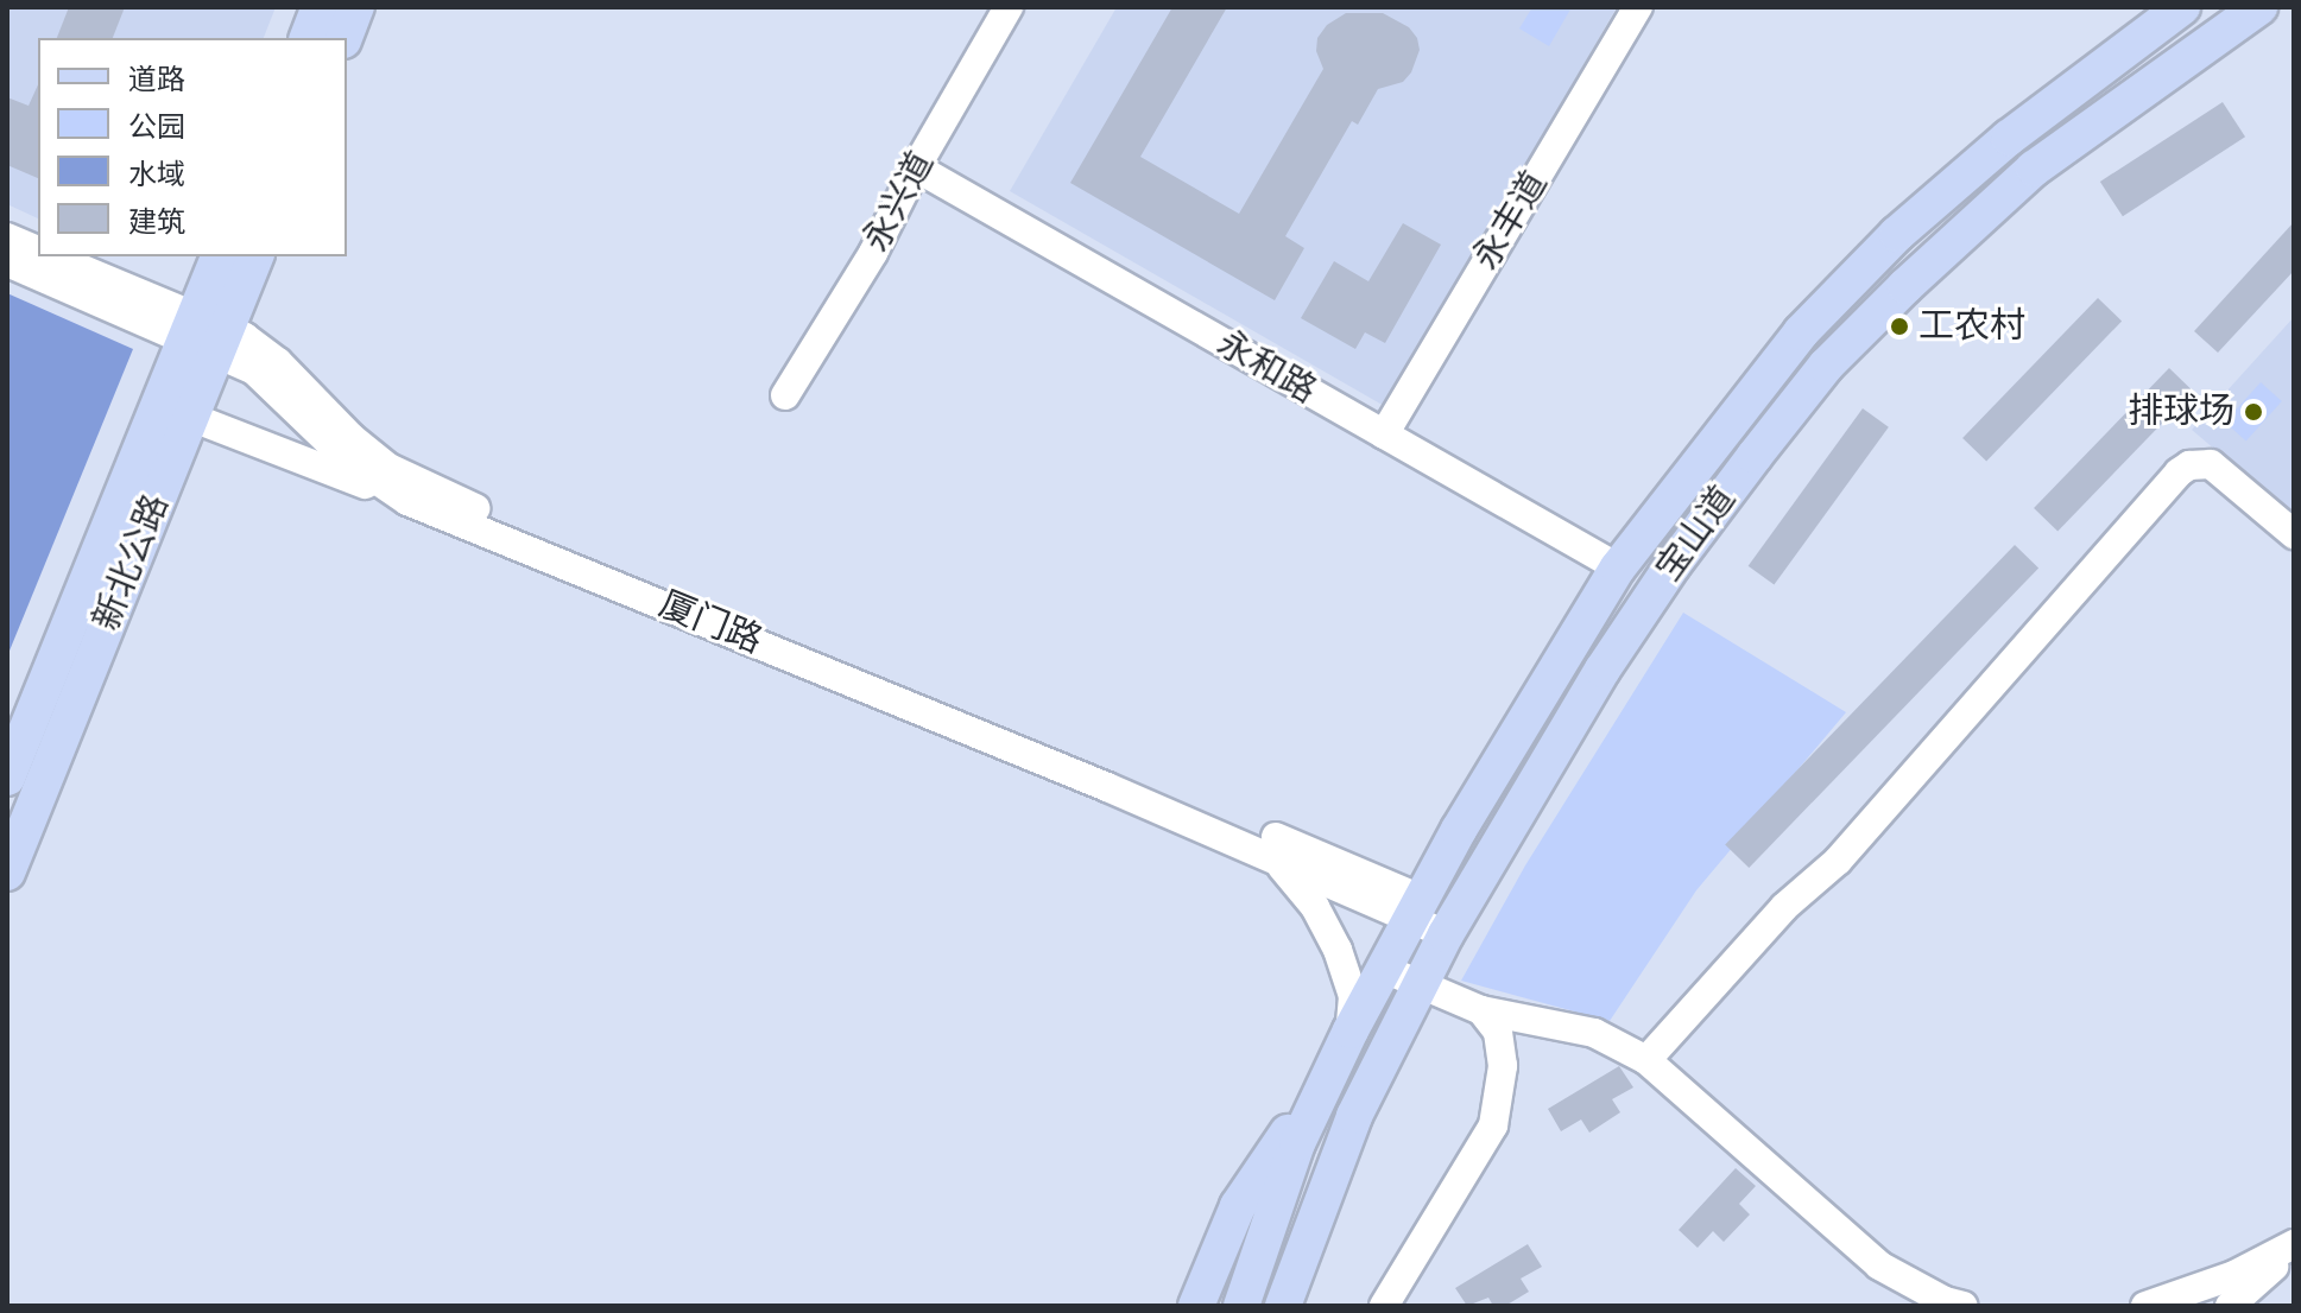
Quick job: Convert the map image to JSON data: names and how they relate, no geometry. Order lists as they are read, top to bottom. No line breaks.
{"streets":{"main road":["宝山道","新北公路"],"street":["永兴道","永丰道","永和路","厦门路"]},"crossings":[["永兴道","永和路"],["永丰道","永和路"],["永和路","宝山道"],["宝山道","厦门路"],["新北公路","厦门路"]],"places":["工农村","排球场"],"legend":["道路","公园","水域","建筑"]}
